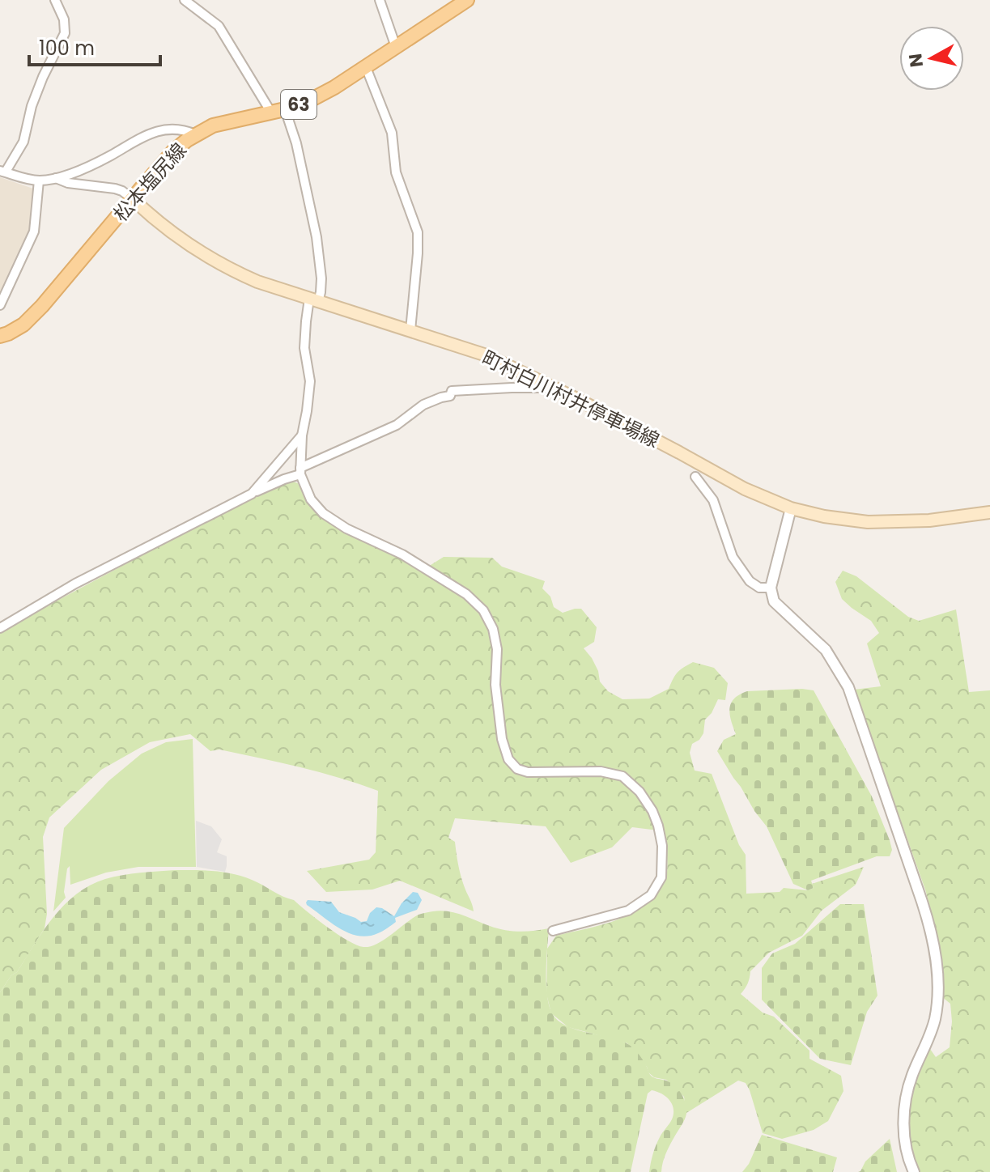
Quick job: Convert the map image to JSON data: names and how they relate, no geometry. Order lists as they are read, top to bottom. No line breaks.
{"streets":{"main road":["63","松本塩尻線","町村白川村井停車場線"]},"crossings":[["松本塩尻線","町村白川村井停車場線"]],"scale_bar":"100 m","north":"left"}
